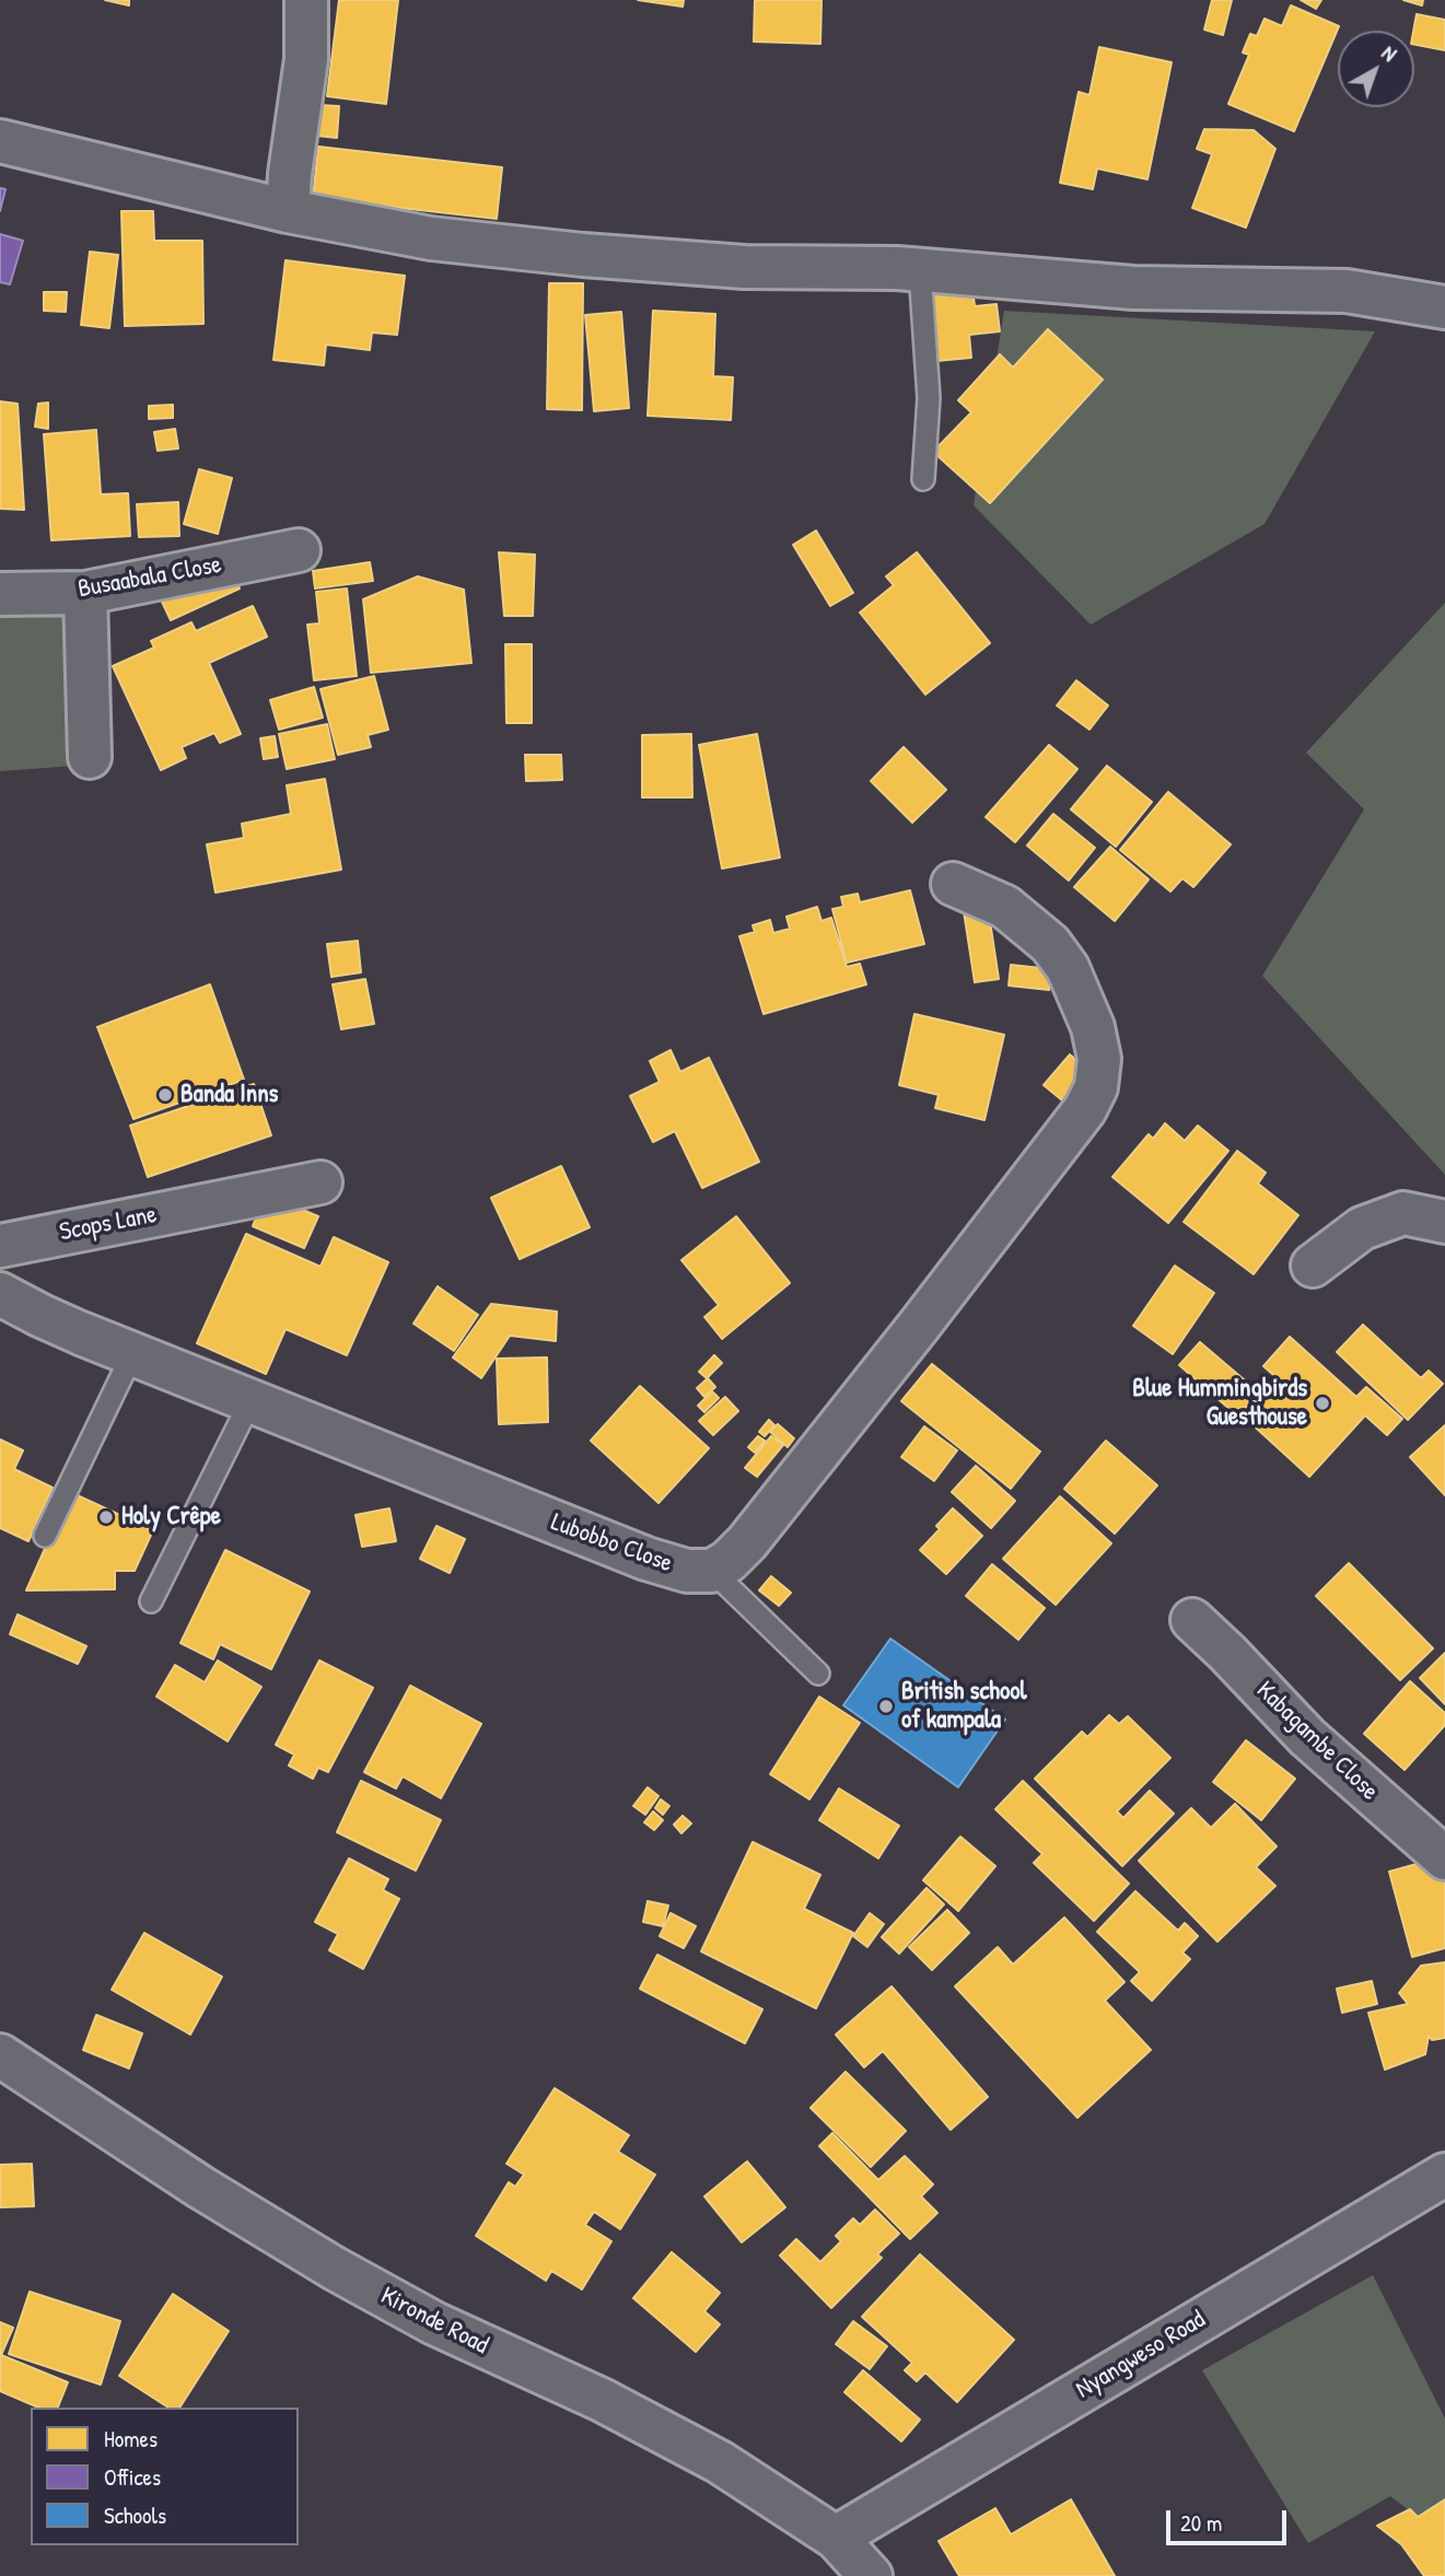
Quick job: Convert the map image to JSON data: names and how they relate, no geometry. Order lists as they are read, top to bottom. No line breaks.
{"streets":{"street":["Busaabala Close","Scops Lane","Lubobbo Close","Kabagambe Close","Kironde Road","Nyangweso Road"]},"crossings":[["Kironde Road","Nyangweso Road"]],"places":["Banda Inns","Blue Hummingbirds Guesthouse","Holy Crêpe","British school of kampala"],"legend":["Homes","Offices","Schools"],"scale_bar":"20 m","north":"top right"}
